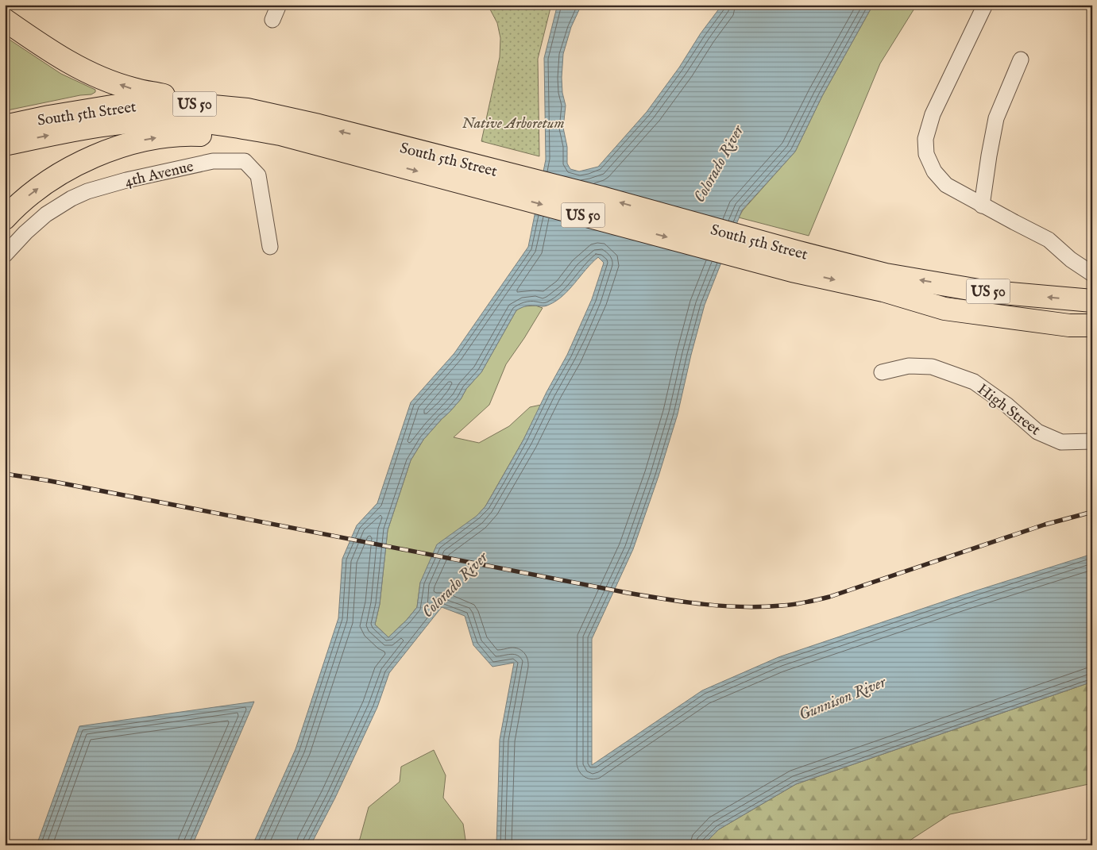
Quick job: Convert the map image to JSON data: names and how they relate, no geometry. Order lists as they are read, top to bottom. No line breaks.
{"streets":{"highway":["US 50","South 5th Street"],"street":["4th Avenue","High Street"]},"crossings":[["US 50","South 5th Street"]],"water":["Colorado River","Gunnison River"],"parks":["Native Arboretum"]}
